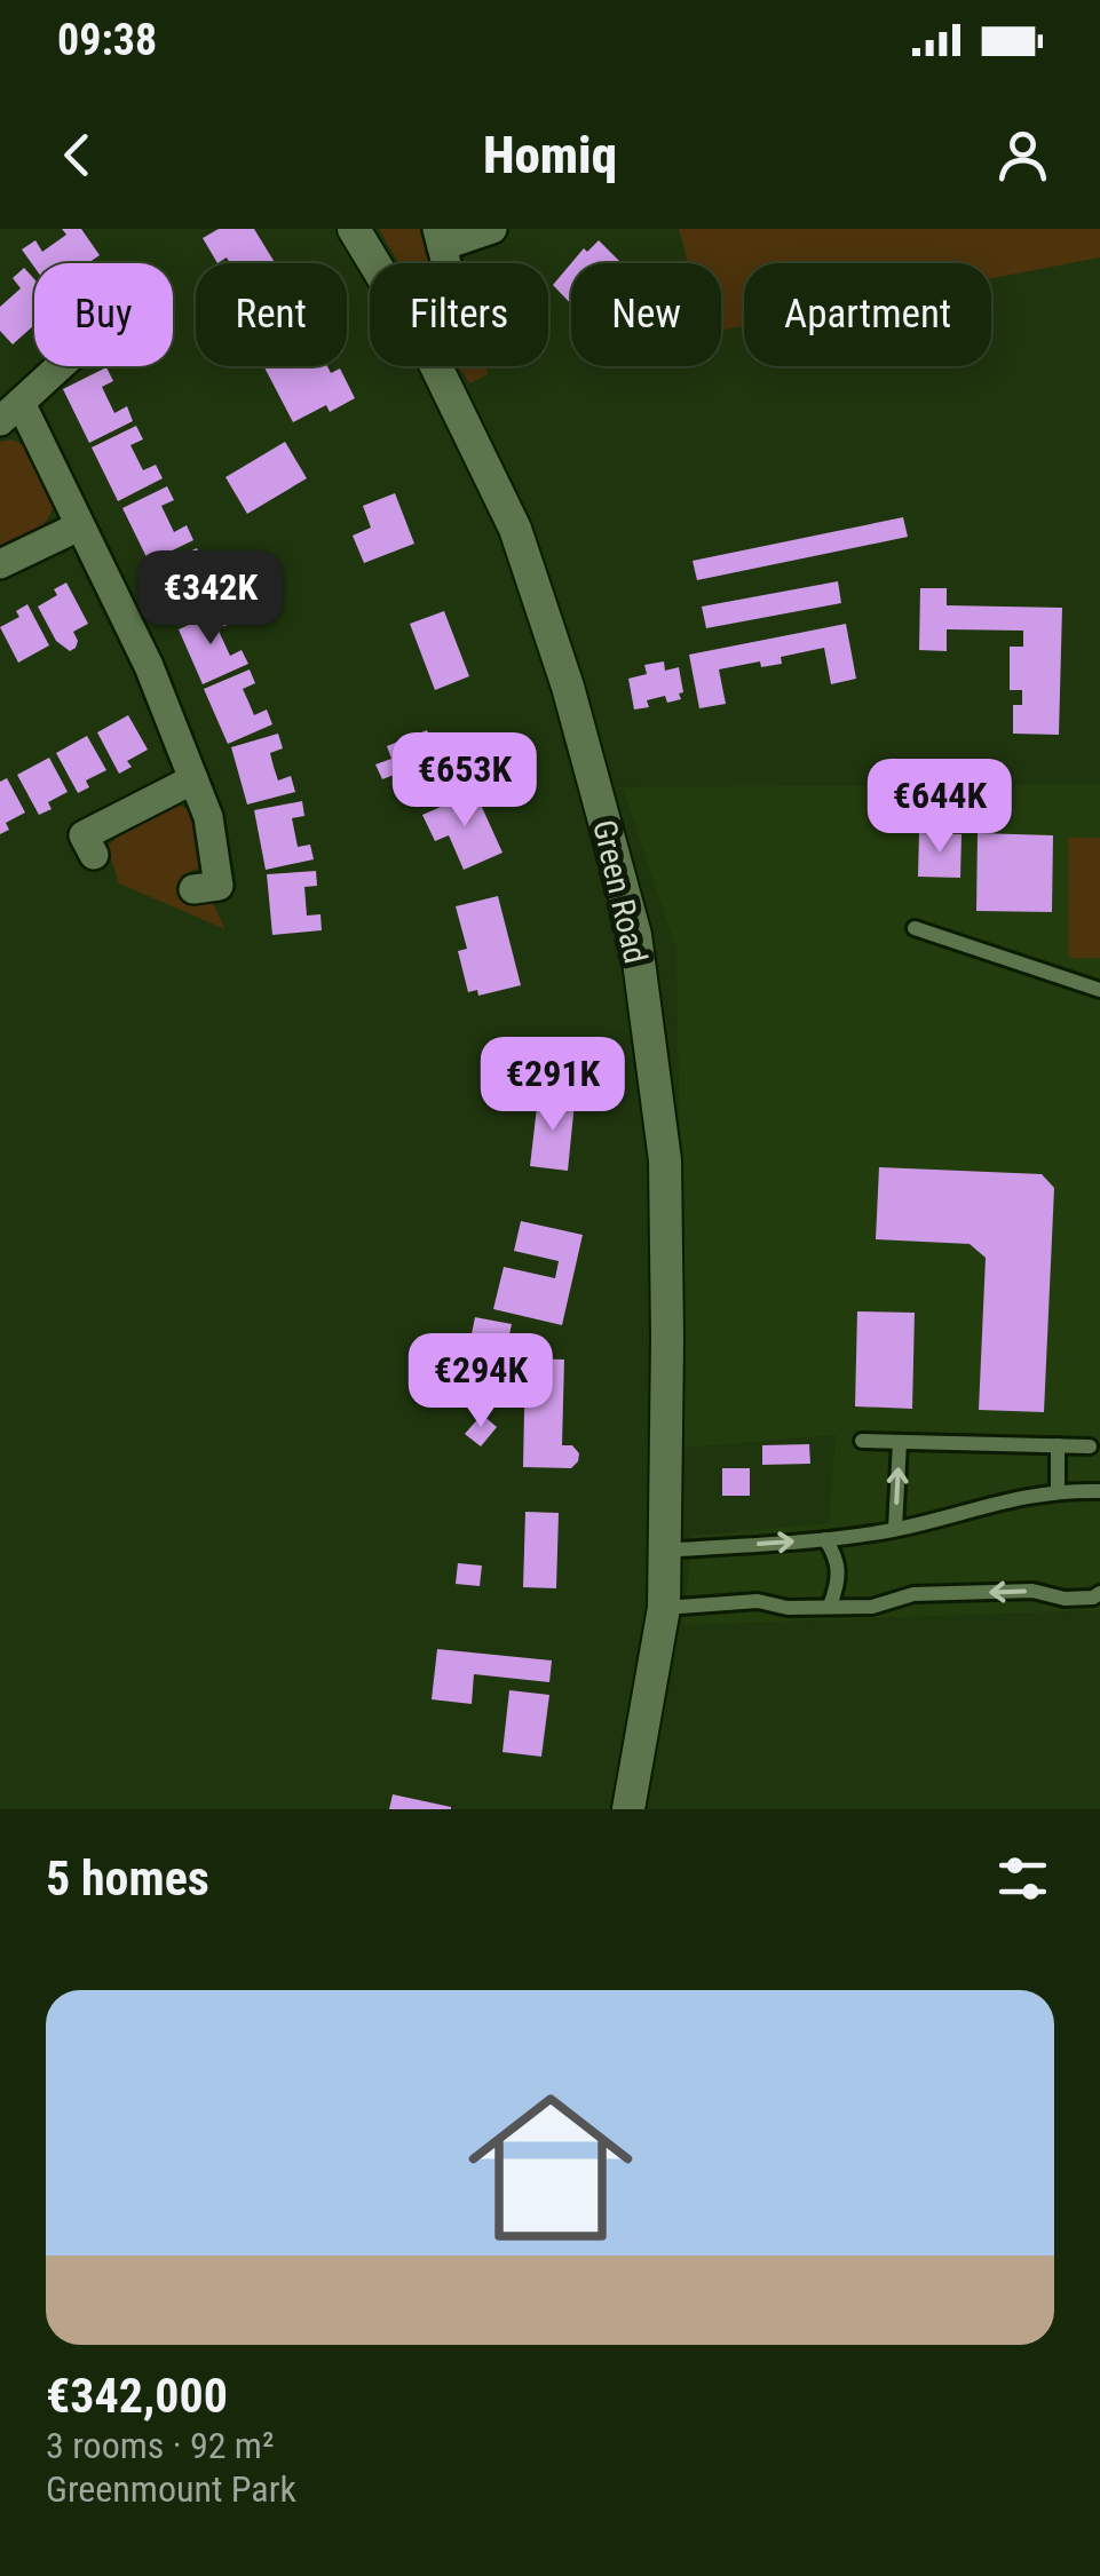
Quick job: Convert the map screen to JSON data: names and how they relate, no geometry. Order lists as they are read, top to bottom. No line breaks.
{"streets":{"street":["Green Road"]},"page":{"status":"09:38","header":"Homiq","chip":["Buy","Rent","Filters","New","Apartment"],"price":["€342K","€653K","€644K","€291K","€294K"],"heading":"5 homes","list":[{"name":"€342,000","note":"3 rooms · 92 m² · Greenmount Park"}]}}
